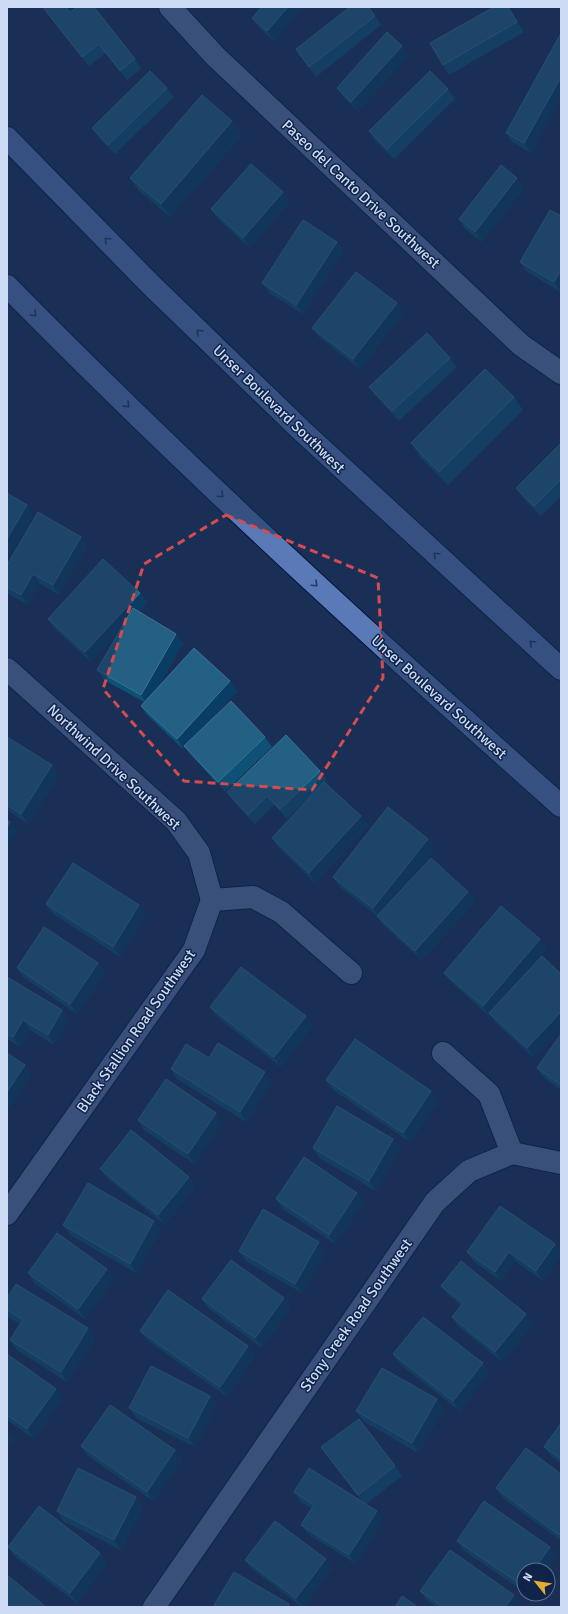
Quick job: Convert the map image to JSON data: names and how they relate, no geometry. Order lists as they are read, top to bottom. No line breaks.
{"streets":{"main road":["Unser Boulevard Southwest"],"street":["Paseo del Canto Drive Southwest","Northwind Drive Southwest","Black Stallion Road Southwest","Stony Creek Road Southwest"]},"crossings":[["Northwind Drive Southwest","Black Stallion Road Southwest"]],"north":"top left"}
